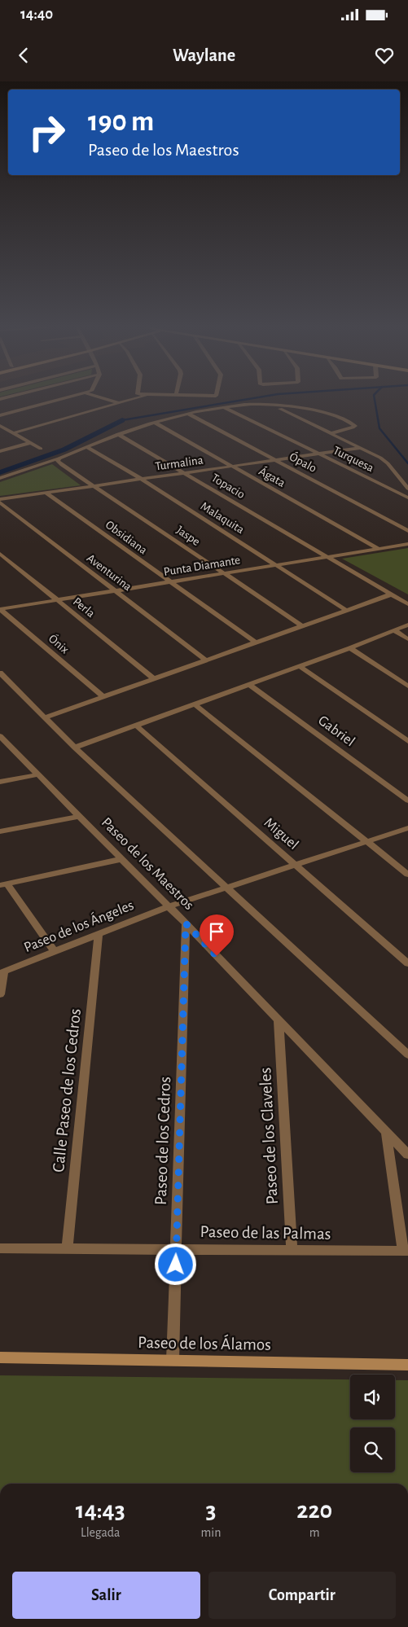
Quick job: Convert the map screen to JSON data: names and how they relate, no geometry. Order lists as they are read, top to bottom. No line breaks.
{"streets":{"main road":["Paseo de los Álamos"],"street":["Turquesa","Ópalo","Turmalina","Ágata","Topacio","Malaquita","Jaspe","Obsidiana","Punta Diamante","Aventurina","Perla","Ónix","Gabriel","Miguel","Paseo de los Maestros","Paseo de los Ángeles","Calle Paseo de los Cedros","Paseo de los Claveles","Paseo de los Cedros","Paseo de las Palmas"]},"crossings":[["Turquesa","Turmalina"],["Ópalo","Turmalina"],["Turmalina","Ágata"],["Turmalina","Topacio"],["Turmalina","Malaquita"],["Turmalina","Jaspe"],["Turmalina","Obsidiana"],["Ágata","Punta Diamante"],["Topacio","Punta Diamante"],["Malaquita","Punta Diamante"],["Jaspe","Punta Diamante"],["Obsidiana","Punta Diamante"],["Punta Diamante","Aventurina"],["Punta Diamante","Perla"],["Punta Diamante","Ónix"],["Miguel","Paseo de los Ángeles"],["Paseo de los Maestros","Paseo de los Ángeles"],["Paseo de los Maestros","Paseo de los Claveles"],["Paseo de los Maestros","Paseo de los Cedros"],["Paseo de los Ángeles","Calle Paseo de los Cedros"],["Calle Paseo de los Cedros","Paseo de las Palmas"],["Paseo de los Claveles","Paseo de las Palmas"],["Paseo de los Cedros","Paseo de las Palmas"],["Paseo de los Cedros","Paseo de los Álamos"]],"page":{"status":"14:40","header":"Waylane","turn":["190 m","Paseo de los Maestros"],"eta":["14:43","Llegada","3","min","220","m"],"buttons":["Salir","Compartir"]}}
